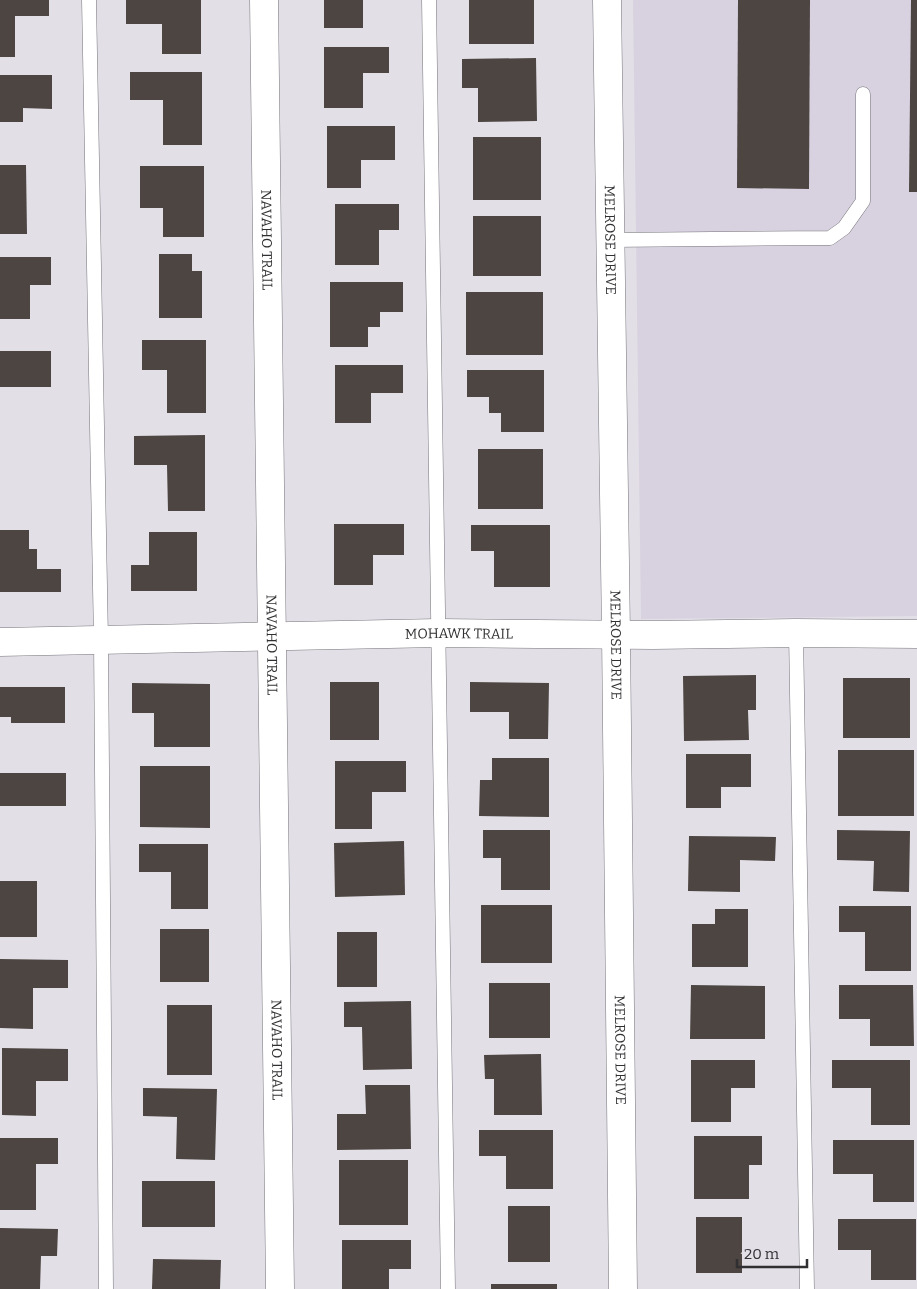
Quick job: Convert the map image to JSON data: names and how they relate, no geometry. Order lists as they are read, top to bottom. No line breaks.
{"streets":{"street":["NAVAHO TRAIL","MELROSE DRIVE","MOHAWK TRAIL"]},"crossings":[["NAVAHO TRAIL","MOHAWK TRAIL"],["MELROSE DRIVE","MOHAWK TRAIL"]],"scale_bar":"20 m"}
